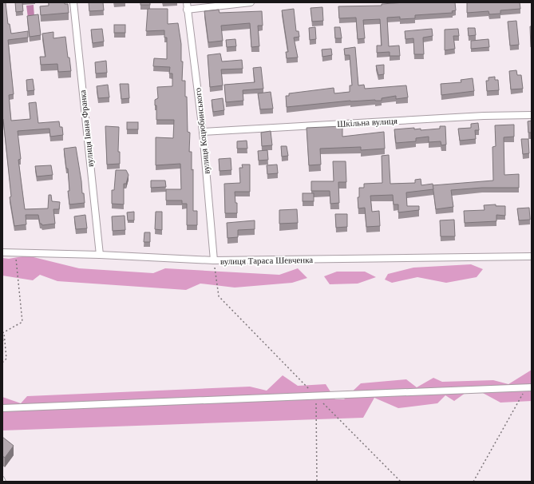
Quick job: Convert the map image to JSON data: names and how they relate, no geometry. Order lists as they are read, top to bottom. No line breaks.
{"streets":{"street":["Шкільна вулиця","вулиця Івана Франка","вулиця Коцюбинського","вулиця Тараса Шевченка"]},"crossings":[["Шкільна вулиця","вулиця Коцюбинського"],["вулиця Івана Франка","вулиця Тараса Шевченка"],["вулиця Коцюбинського","вулиця Тараса Шевченка"]]}
